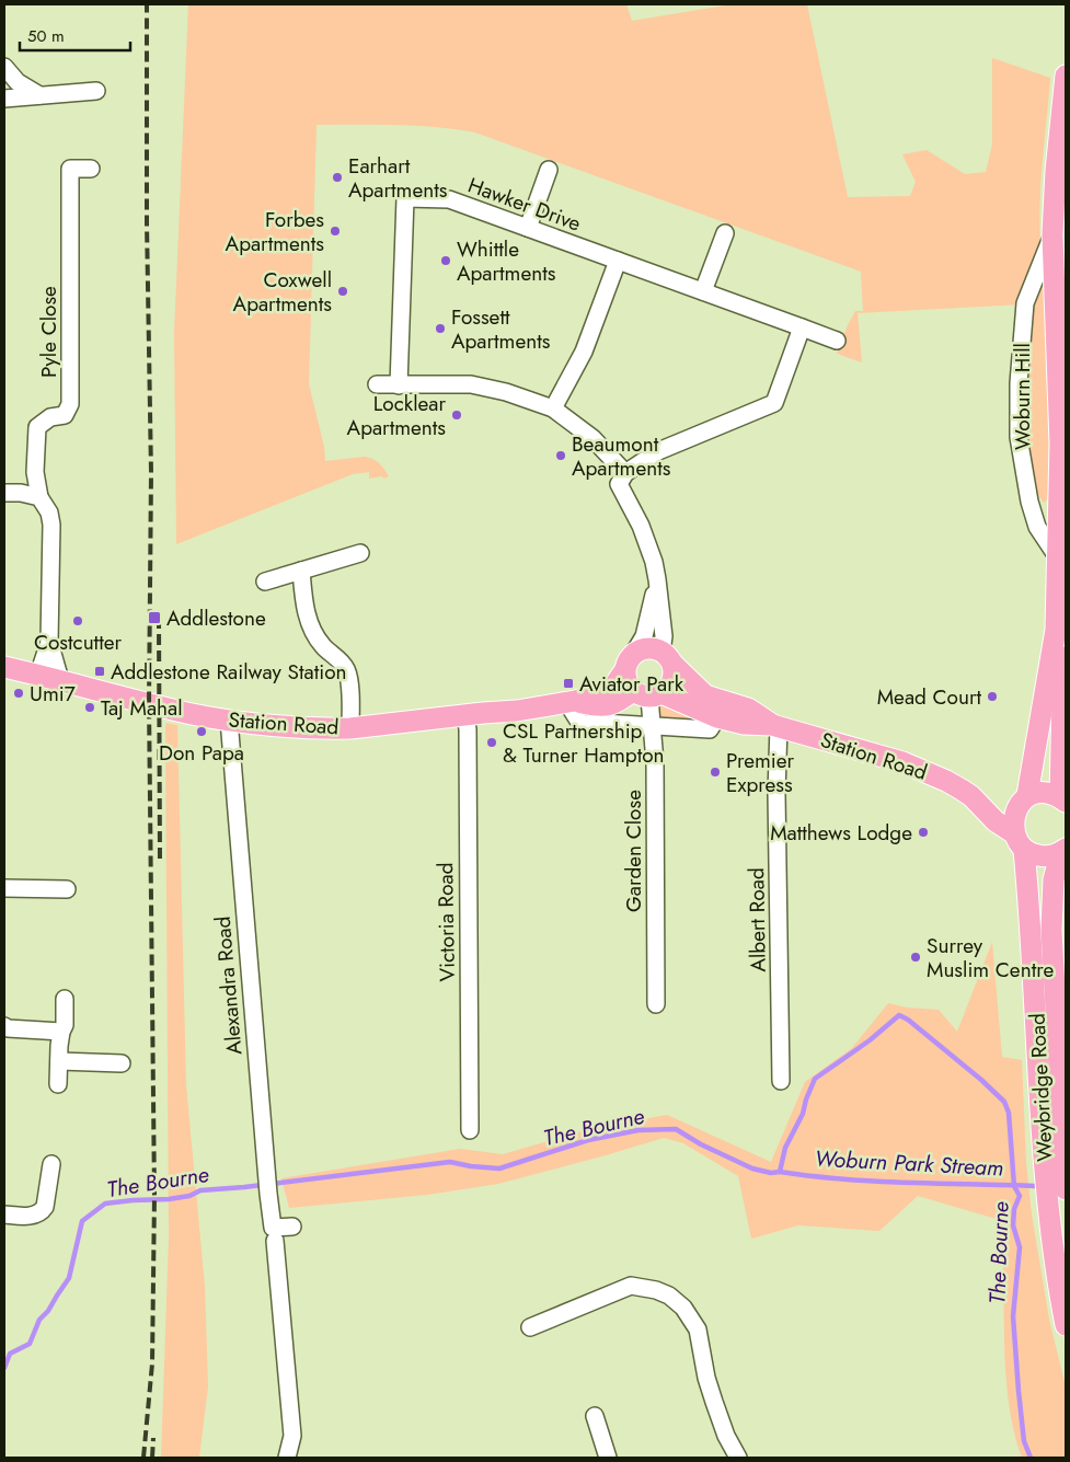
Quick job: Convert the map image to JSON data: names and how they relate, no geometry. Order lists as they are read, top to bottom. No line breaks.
{"streets":{"main road":["Woburn Hill","Station Road","Weybridge Road"],"street":["Hawker Drive","Pyle Close","Garden Close","Albert Road","Victoria Road","Alexandra Road"]},"crossings":[["Woburn Hill","Station Road"],["Woburn Hill","Weybridge Road"],["Station Road","Garden Close"],["Station Road","Albert Road"],["Station Road","Victoria Road"],["Station Road","Alexandra Road"],["Station Road","Weybridge Road"]],"water":["The Bourne","Woburn Park Stream"],"places":{"other":["Earhart Apartments","Forbes Apartments","Whittle Apartments","Coxwell Apartments","Fossett Apartments","Locklear Apartments","Beaumont Apartments","Costcutter","Umi7","Mead Court","Taj Mahal","Don Papa","CSL Partnership & Turner Hampton","Premier Express","Matthews Lodge","Surrey Muslim Centre"],"transit":["Addlestone","Addlestone Railway Station","Aviator Park"]},"scale_bar":"50 m"}
